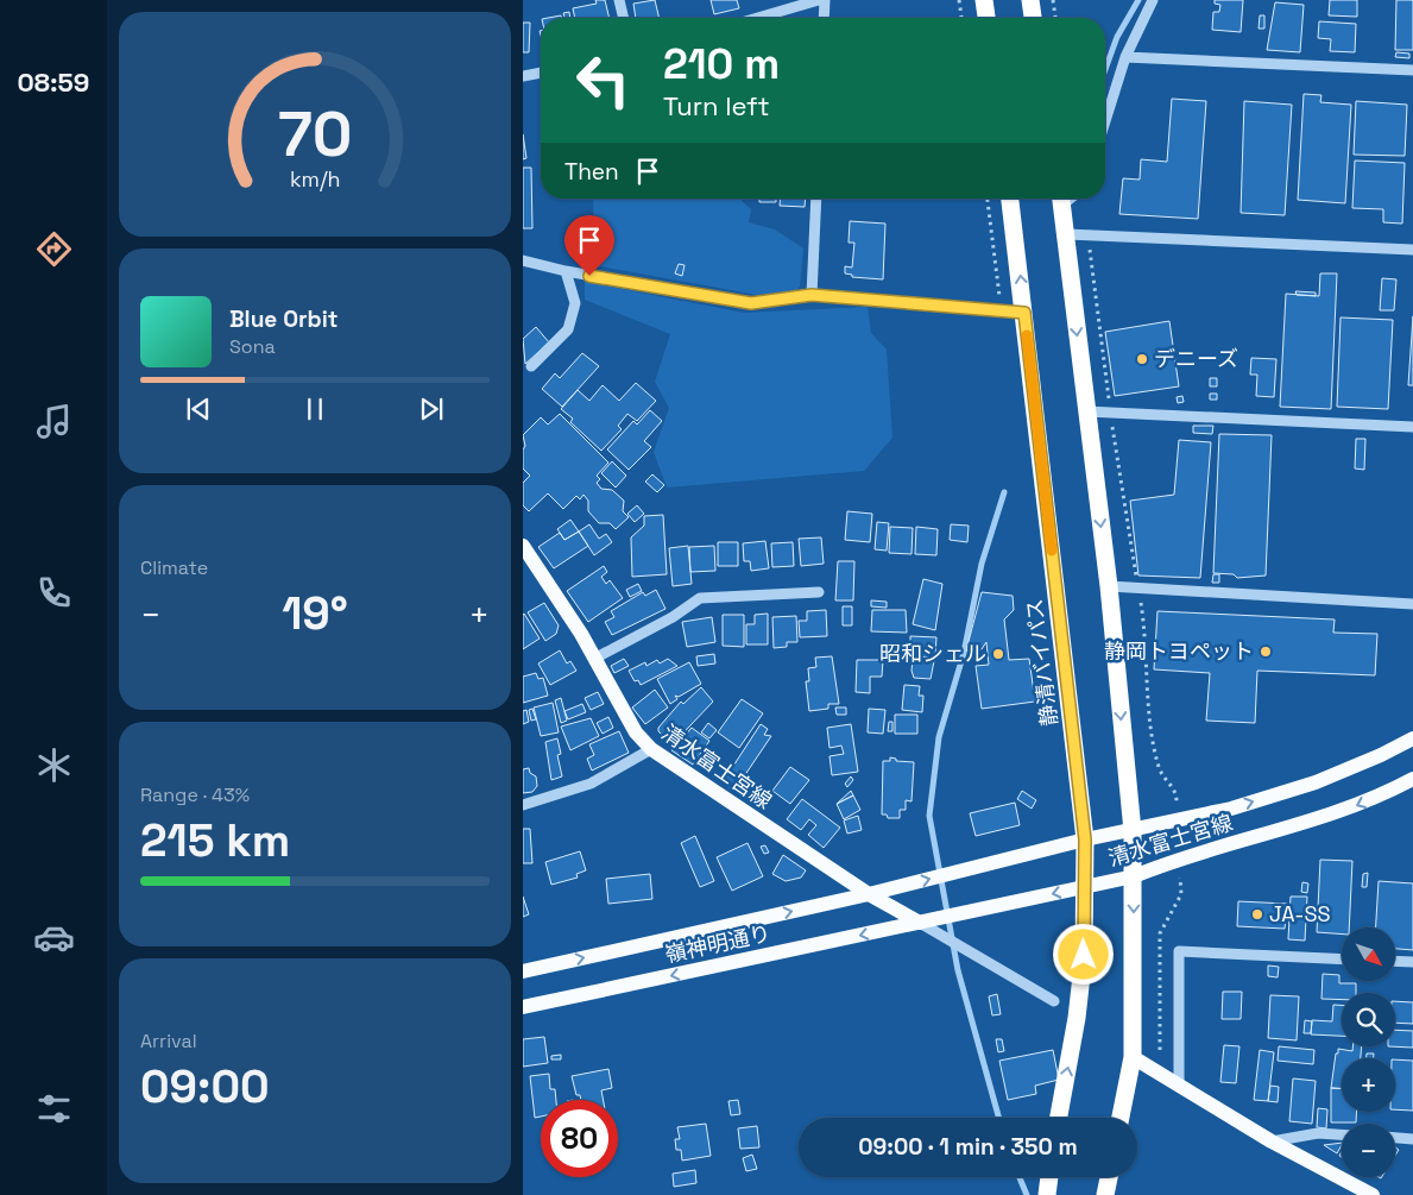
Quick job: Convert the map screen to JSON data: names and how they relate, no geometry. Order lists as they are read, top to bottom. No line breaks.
{"streets":{"highway":["静清バイパス"],"main road":["清水富士宮線","嶺神明通り"]},"crossings":[["静清バイパス","清水富士宮線"],["清水富士宮線","嶺神明通り"]],"places":["デニーズ","静岡トヨペット","昭和シェル","JA-SS"],"north":"bottom right","page":{"tabs":"08:59","turn":["210 m","Turn left"],"then":"Then","song":["Blue Orbit","Sona"],"tile":["Climate",["Range · 43%","215 km"],["Arrival","09:00"]],"heat":["−","19°","+"],"map_buttons":["+","−"],"limit":"80","trip":"09:00 · 1 min · 350 m","gauge":["70","km/h"]}}
